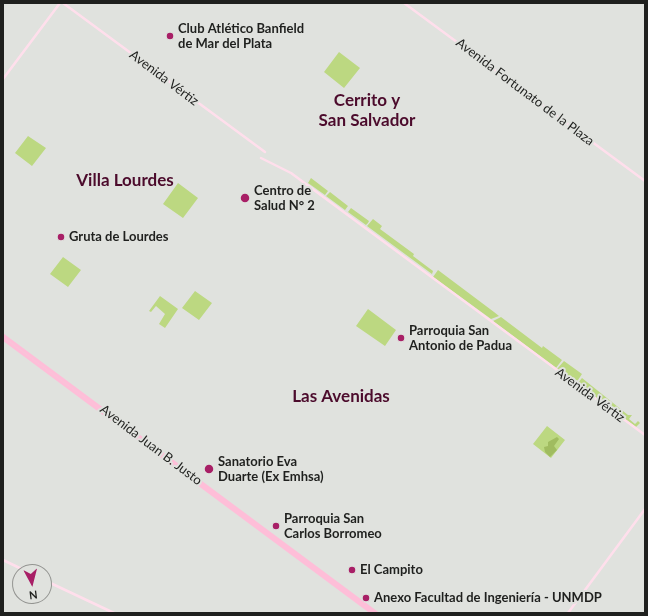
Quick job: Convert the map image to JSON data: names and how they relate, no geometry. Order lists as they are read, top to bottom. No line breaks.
{"streets":{"main road":["Avenida Juan B. Justo"],"street":["Avenida Vértiz","Avenida Fortunato de la Plaza"]},"districts":["Cerrito y San Salvador","Villa Lourdes","Las Avenidas"],"places":["Club Atlético Banfield de Mar del Plata","Centro de Salud N° 2","Gruta de Lourdes","Parroquia San Antonio de Padua","Sanatorio Eva Duarte (Ex Emhsa)","Parroquia San Carlos Borromeo","El Campito","Anexo Facultad de Ingeniería - UNMDP"],"north":"bottom"}
